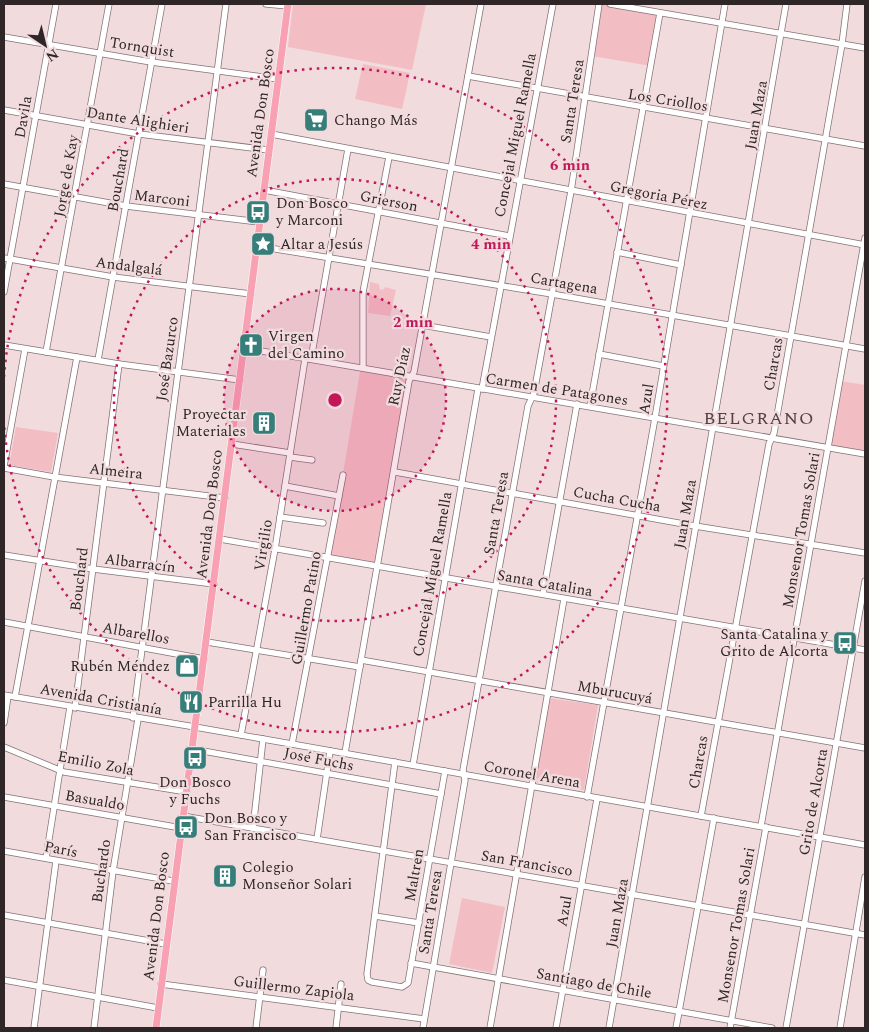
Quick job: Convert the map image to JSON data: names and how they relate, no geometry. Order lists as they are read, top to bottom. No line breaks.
{"streets":{"main road":["Avenida Don Bosco"],"street":["Tornquist","Los Criollos","Santa Teresa","Juan Maza","Davila","Dante Alighieri","Concejal Miguel Ramella","Jorge de Kay","Bouchard","Gregoria Pérez","Marconi","Grierson","Andalgalá","Cartagena","José Bazurco","Charcas","Ruy Díaz","Carmen de Patagones","Azul","Almeira","Cucha Cucha","Monsenor Tomas Solari","Virgilio","Albarracín","Santa Catalina","Guillermo Patino","Albarellos","Mburucuyá","Avenida Cristianía","José Fuchs","Emilio Zola","Coronel Arena","Basualdo","Grito de Alcorta","París","San Francisco","Buchardo","Maltren","Santiago de Chile","Guillermo Zapiola"]},"crossings":[["Tornquist","Avenida Don Bosco"],["Tornquist","Davila"],["Tornquist","Jorge de Kay"],["Tornquist","Bouchard"],["Tornquist","José Bazurco"],["Los Criollos","Santa Teresa"],["Los Criollos","Juan Maza"],["Los Criollos","Concejal Miguel Ramella"],["Los Criollos","Charcas"],["Los Criollos","Ruy Díaz"],["Los Criollos","Azul"],["Santa Teresa","Gregoria Pérez"],["Santa Teresa","Cartagena"],["Santa Teresa","Carmen de Patagones"],["Santa Teresa","Cucha Cucha"],["Santa Teresa","Santa Catalina"],["Santa Teresa","Mburucuyá"],["Santa Teresa","Coronel Arena"],["Santa Teresa","San Francisco"],["Santa Teresa","Santiago de Chile"],["Santa Teresa","Guillermo Zapiola"],["Avenida Don Bosco","Dante Alighieri"],["Avenida Don Bosco","Gregoria Pérez"],["Avenida Don Bosco","Marconi"],["Avenida Don Bosco","Grierson"],["Avenida Don Bosco","Andalgalá"],["Avenida Don Bosco","Cartagena"],["Avenida Don Bosco","Carmen de Patagones"],["Avenida Don Bosco","Almeira"],["Avenida Don Bosco","Albarracín"],["Avenida Don Bosco","Santa Catalina"],["Avenida Don Bosco","Albarellos"],["Avenida Don Bosco","Avenida Cristianía"],["Avenida Don Bosco","José Fuchs"],["Avenida Don Bosco","Emilio Zola"],["Avenida Don Bosco","Coronel Arena"],["Avenida Don Bosco","Basualdo"],["Avenida Don Bosco","París"],["Avenida Don Bosco","San Francisco"],["Avenida Don Bosco","Guillermo Zapiola"],["Juan Maza","Gregoria Pérez"],["Juan Maza","Cartagena"],["Juan Maza","Carmen de Patagones"],["Juan Maza","Cucha Cucha"],["Juan Maza","Santa Catalina"],["Juan Maza","Mburucuyá"],["Juan Maza","Coronel Arena"],["Juan Maza","San Francisco"],["Juan Maza","Santiago de Chile"],["Davila","Dante Alighieri"],["Davila","Marconi"],["Davila","Andalgalá"],["Dante Alighieri","Jorge de Kay"],["Dante Alighieri","Bouchard"],["Dante Alighieri","José Bazurco"],["Concejal Miguel Ramella","Gregoria Pérez"],["Concejal Miguel Ramella","Grierson"],["Concejal Miguel Ramella","Cartagena"],["Concejal Miguel Ramella","Carmen de Patagones"],["Concejal Miguel Ramella","Cucha Cucha"],["Concejal Miguel Ramella","Santa Catalina"],["Concejal Miguel Ramella","Mburucuyá"],["Concejal Miguel Ramella","Coronel Arena"],["Jorge de Kay","Marconi"],["Jorge de Kay","Andalgalá"],["Bouchard","Marconi"],["Bouchard","Andalgalá"],["Bouchard","Almeira"],["Bouchard","Albarracín"],["Bouchard","Albarellos"],["Bouchard","Avenida Cristianía"],["Bouchard","Emilio Zola"],["Bouchard","Basualdo"],["Bouchard","París"],["Gregoria Pérez","Charcas"],["Gregoria Pérez","Ruy Díaz"],["Gregoria Pérez","Azul"],["Gregoria Pérez","Monsenor Tomas Solari"],["Gregoria Pérez","Virgilio"],["Marconi","José Bazurco"],["Grierson","Ruy Díaz"],["Grierson","Virgilio"],["Andalgalá","José Bazurco"],["Cartagena","Charcas"],["Cartagena","Ruy Díaz"],["Cartagena","Azul"],["Cartagena","Monsenor Tomas Solari"],["Cartagena","Virgilio"],["José Bazurco","Almeira"],["José Bazurco","Albarracín"],["José Bazurco","Albarellos"],["José Bazurco","Avenida Cristianía"],["José Bazurco","Buchardo"],["Charcas","Carmen de Patagones"],["Charcas","Cucha Cucha"],["Charcas","Santa Catalina"],["Charcas","Mburucuyá"],["Charcas","Coronel Arena"],["Ruy Díaz","Carmen de Patagones"],["Ruy Díaz","Cucha Cucha"],["Ruy Díaz","Santa Catalina"],["Ruy Díaz","Mburucuyá"],["Ruy Díaz","Coronel Arena"],["Carmen de Patagones","Azul"],["Carmen de Patagones","Monsenor Tomas Solari"],["Carmen de Patagones","Virgilio"],["Azul","Cucha Cucha"],["Azul","Santa Catalina"],["Azul","Mburucuyá"],["Azul","Coronel Arena"],["Azul","San Francisco"],["Azul","Santiago de Chile"],["Cucha Cucha","Monsenor Tomas Solari"],["Monsenor Tomas Solari","Santa Catalina"],["Monsenor Tomas Solari","Mburucuyá"],["Monsenor Tomas Solari","Coronel Arena"],["Monsenor Tomas Solari","San Francisco"],["Monsenor Tomas Solari","Santiago de Chile"],["Virgilio","Santa Catalina"],["Virgilio","Coronel Arena"],["Santa Catalina","Guillermo Patino"],["Santa Catalina","Grito de Alcorta"],["Guillermo Patino","Coronel Arena"],["Mburucuyá","Grito de Alcorta"],["Avenida Cristianía","Coronel Arena"],["Avenida Cristianía","Buchardo"],["José Fuchs","Maltren"],["Emilio Zola","Buchardo"],["Coronel Arena","Grito de Alcorta"],["Coronel Arena","Maltren"],["Basualdo","Buchardo"],["Grito de Alcorta","San Francisco"],["París","Buchardo"],["San Francisco","Maltren"],["Maltren","Santiago de Chile"]],"districts":["BELGRANO"],"places":{"supermarket":["Chango Más"],"bus stop":["Don Bosco y Marconi","Santa Catalina y Grito de Alcorta","Don Bosco y Fuchs","Don Bosco y San Francisco"],"place":["Altar a Jesús"],"church":["Virgen del Camino"],"building":["Proyectar Materiales","Colegio Monseñor Solari"],"shop":["Rubén Méndez"],"restaurant":["Parrilla Hu"]},"north":"bottom right","rings":["6 min","4 min","2 min"]}
